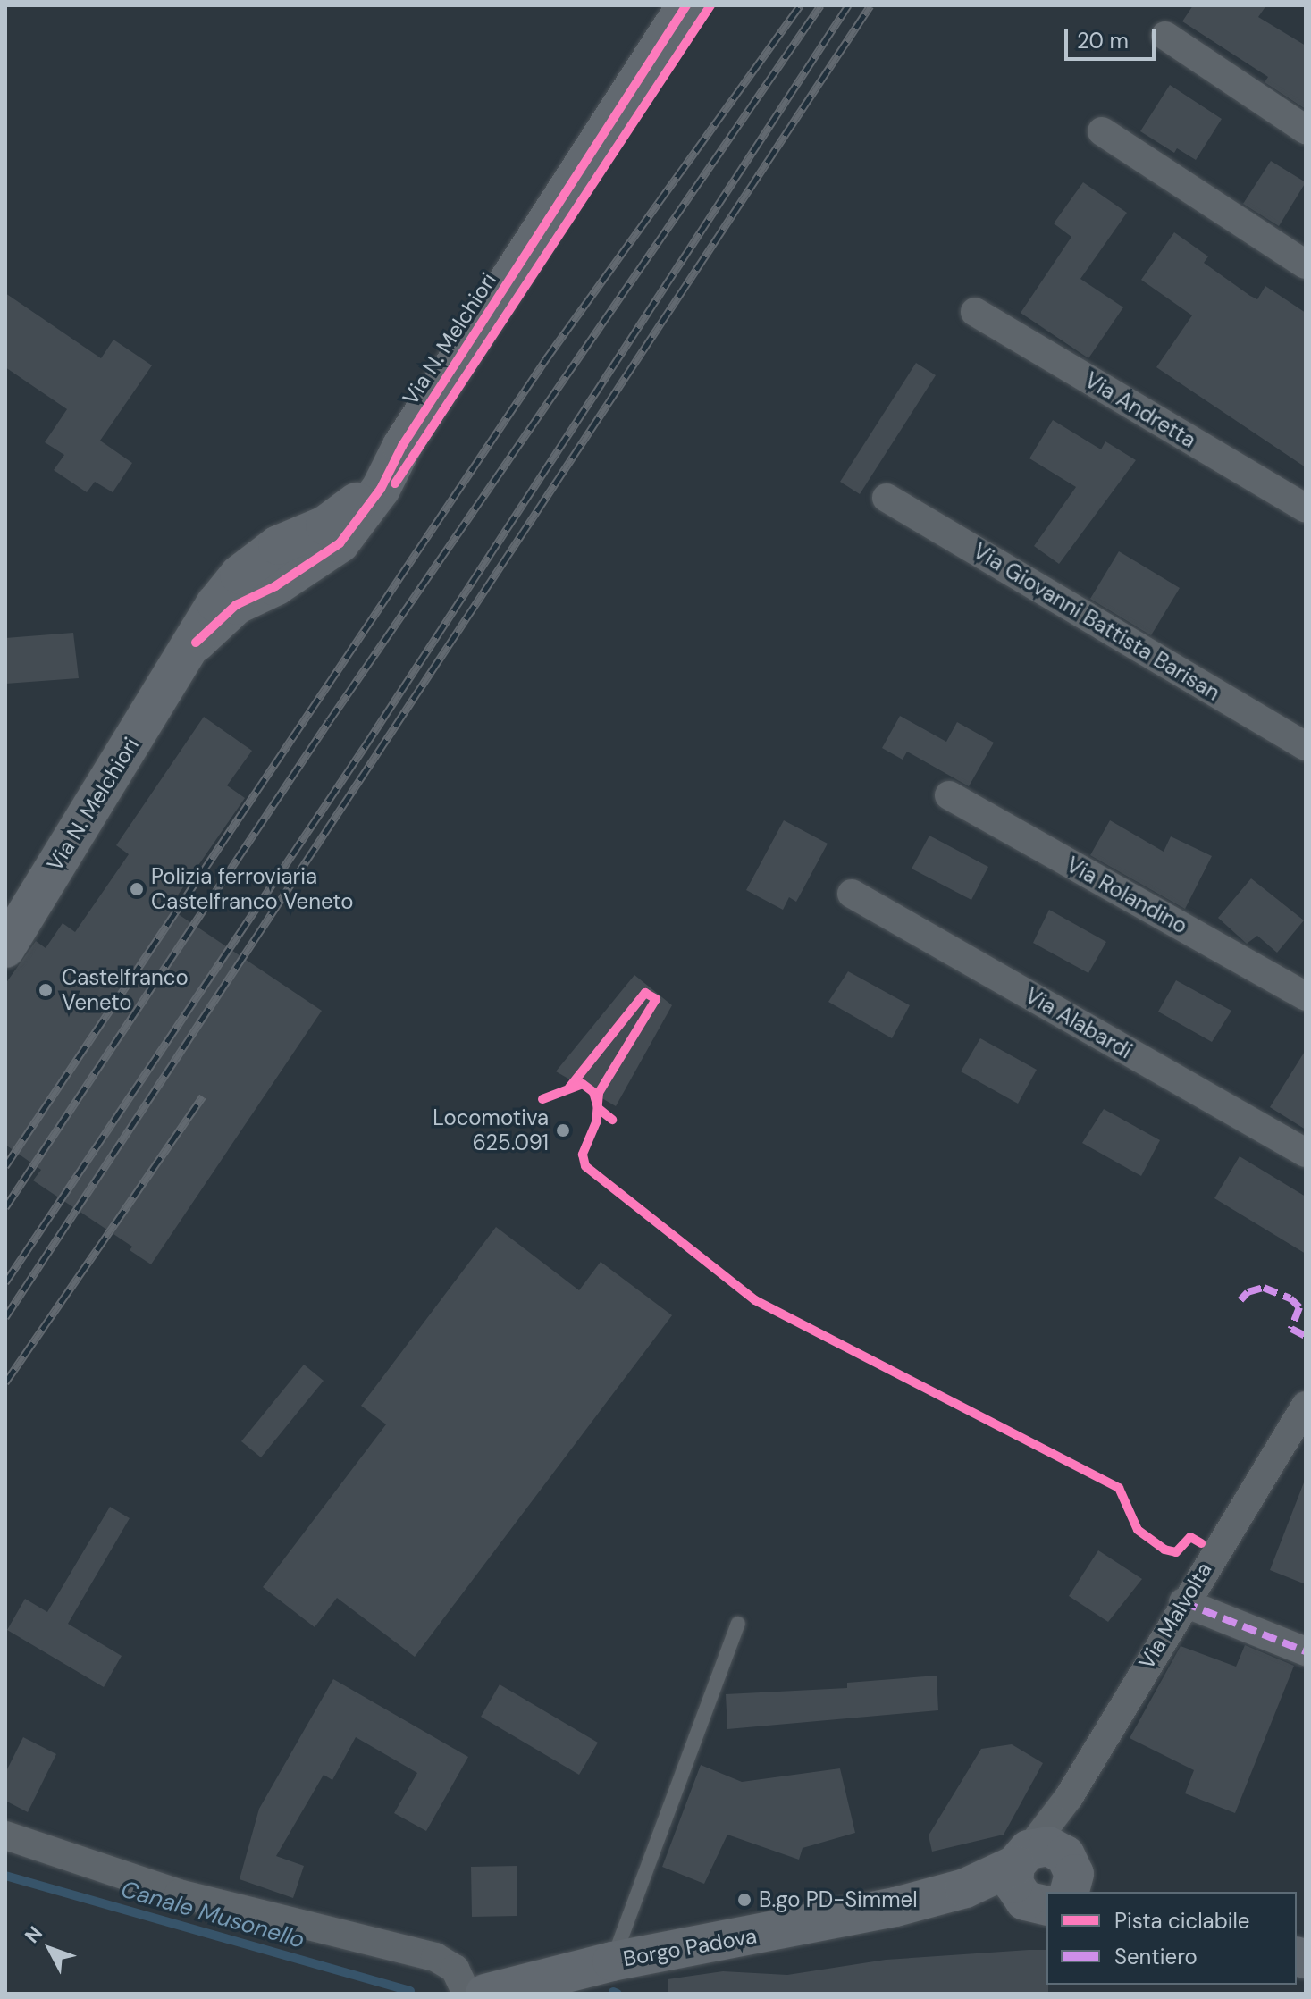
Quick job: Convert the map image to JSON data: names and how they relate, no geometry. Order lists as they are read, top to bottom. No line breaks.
{"streets":{"street":["Via N. Melchiori","Via Andretta","Via Giovanni Battista Barisan","Via Rolandino","Via Alabardi","Via Malvolta","Borgo Padova"]},"crossings":[["Via Malvolta","Borgo Padova"]],"water":["Canale Musonello"],"places":["Polizia ferroviaria Castelfranco Veneto","Castelfranco Veneto","Locomotiva 625.091","B.go PD-Simmel"],"legend":["Pista ciclabile","Sentiero"],"scale_bar":"20 m","north":"top left"}
